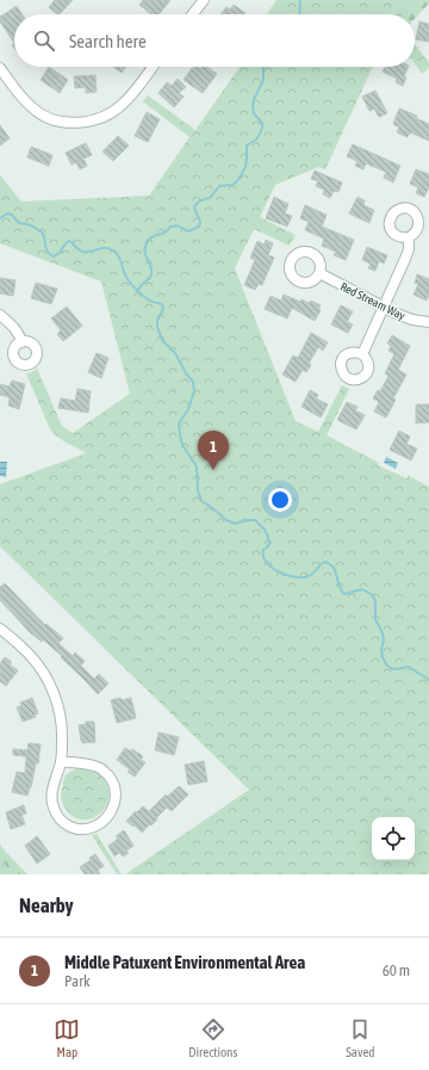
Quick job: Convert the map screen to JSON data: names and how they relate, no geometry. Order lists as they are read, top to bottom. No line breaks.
{"streets":{"street":["Red Stream Way"]},"page":{"search":"Search here","pins":"1","heading":"Nearby","list":[{"mark":"1","name":"Middle Patuxent Environmental Area","note":"Park","value":"60 m"}],"nav":["Map","Directions","Saved"]}}
